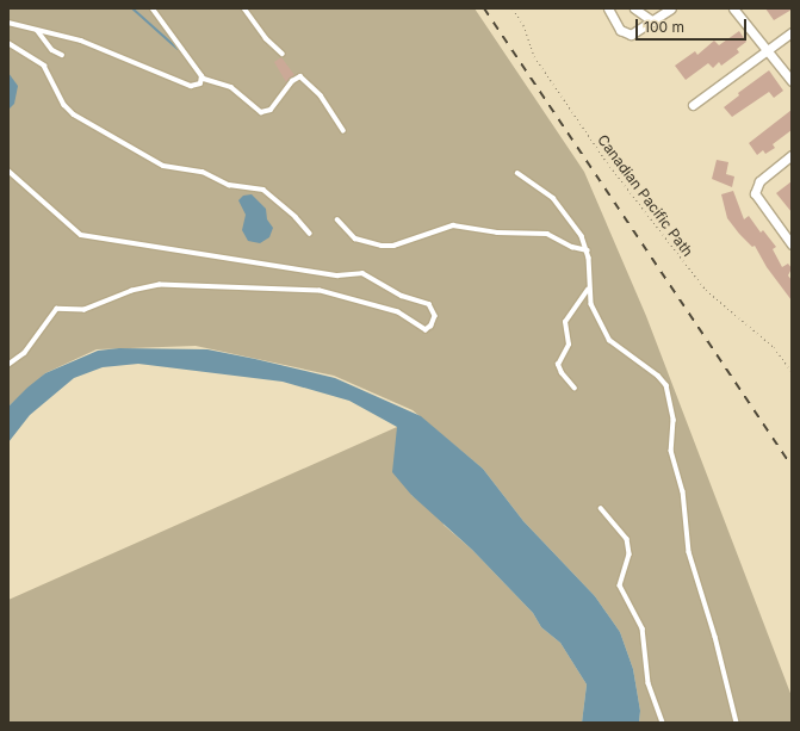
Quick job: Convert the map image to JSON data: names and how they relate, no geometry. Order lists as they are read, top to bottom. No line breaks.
{"streets":{"path":["Canadian Pacific Path"]},"scale_bar":"100 m"}
